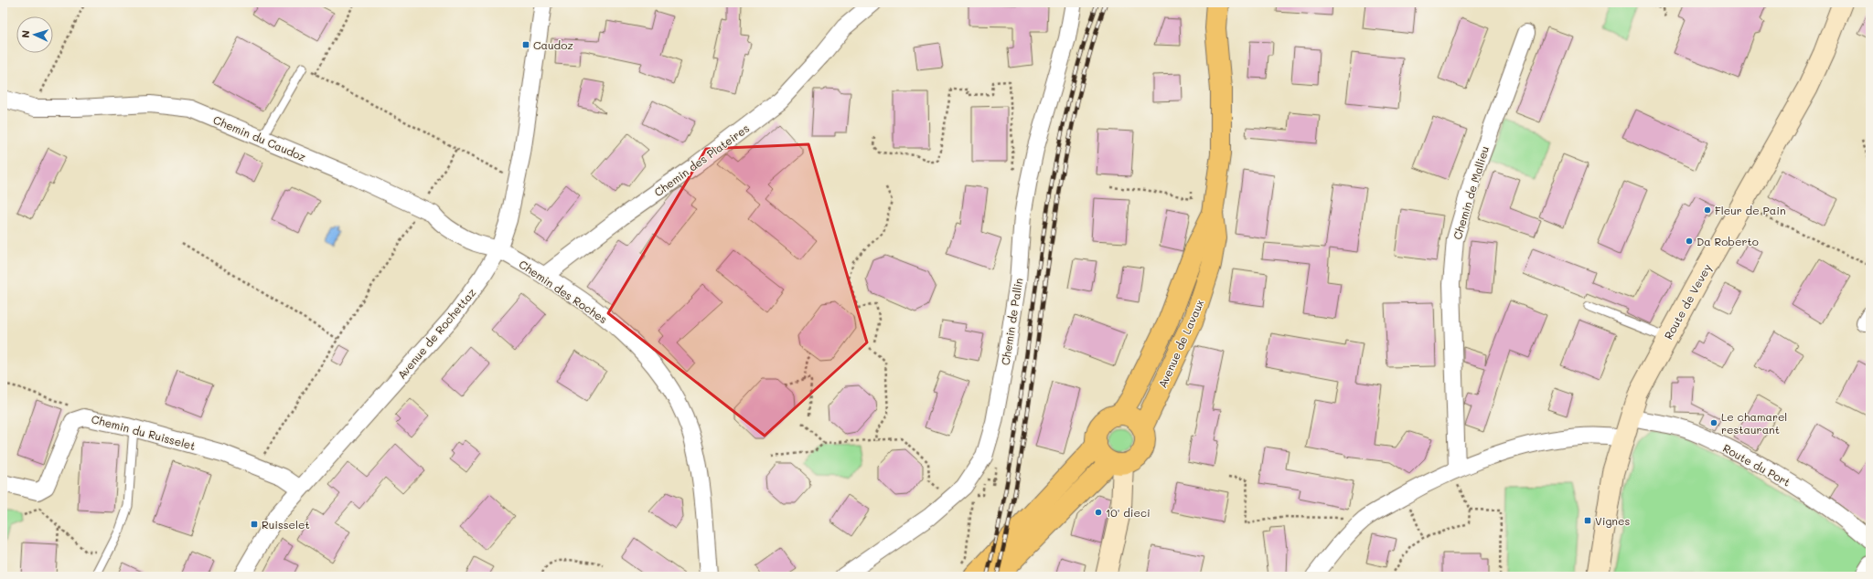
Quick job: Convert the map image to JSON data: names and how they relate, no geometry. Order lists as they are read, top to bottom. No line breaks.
{"streets":{"main road":["Route de Vevey","Avenue de Lavaux"],"street":["Chemin du Caudoz","Chemin des Plateires","Chemin de Mallieu","Chemin des Roches","Chemin de Pallin","Avenue de Rochettaz","Chemin du Ruisselet","Route du Port"]},"crossings":[["Chemin du Caudoz","Chemin des Roches"],["Chemin du Caudoz","Avenue de Rochettaz"],["Chemin des Plateires","Chemin des Roches"],["Chemin des Roches","Avenue de Rochettaz"],["Route de Vevey","Route du Port"],["Avenue de Rochettaz","Chemin du Ruisselet"]],"places":{"transit":["Caudoz","Vignes","Ruisselet"],"other":["Fleur de Pain","Da Roberto","Le chamarel restaurant","10' dieci"]},"north":"left"}
